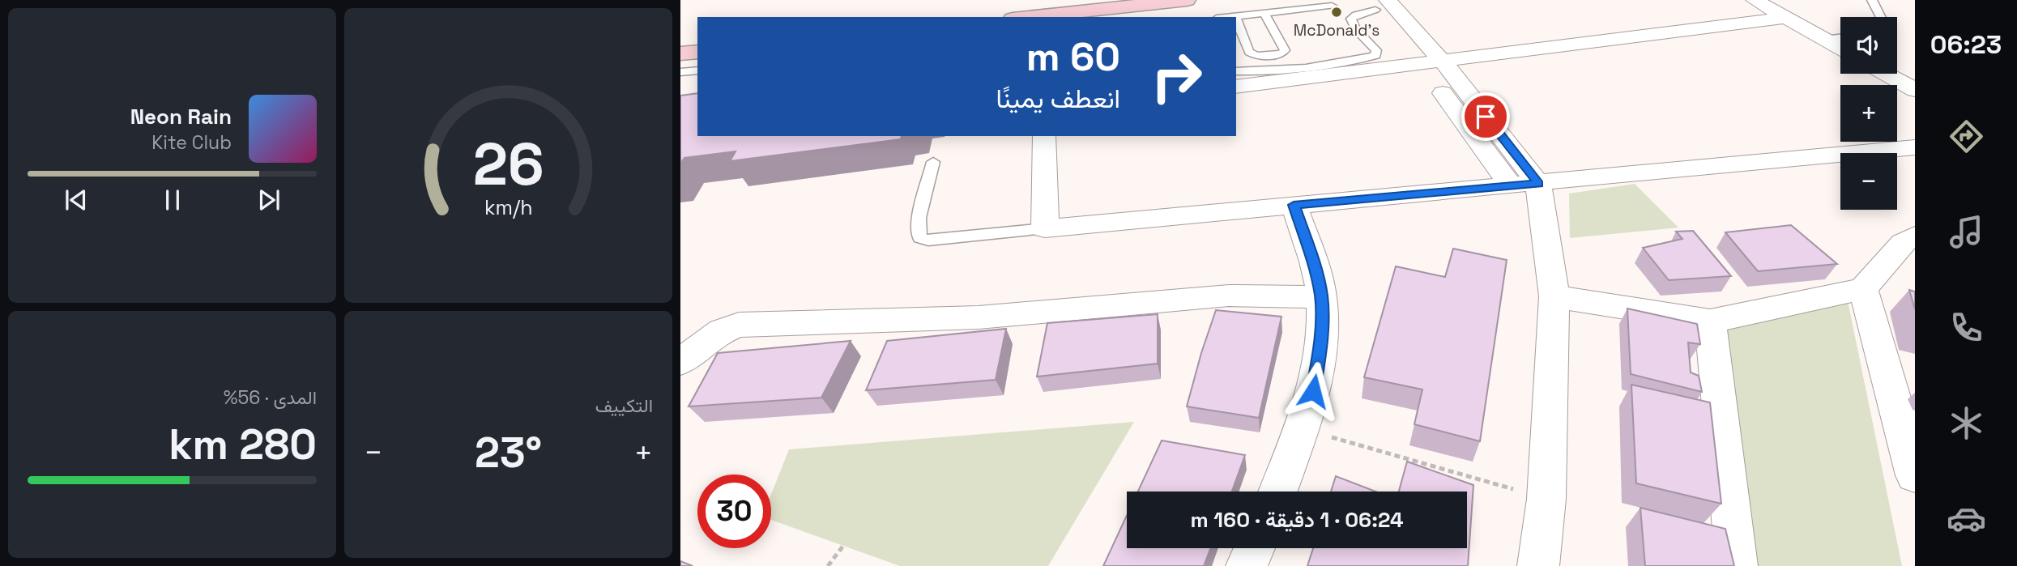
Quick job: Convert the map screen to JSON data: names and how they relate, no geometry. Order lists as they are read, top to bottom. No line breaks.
{"places":["McDonald's"],"page":{"tabs":"06:23","map_buttons":["+","−"],"turn":["60 m","انعطف يمينًا"],"song":["Neon Rain","Kite Club"],"tile":["التكييف",["المدى · 56%","280 km"]],"heat":["−","23°","+"],"limit":"30","trip":"06:24 · 1 دقيقة · 160 m","gauge":["26","km/h"]}}
